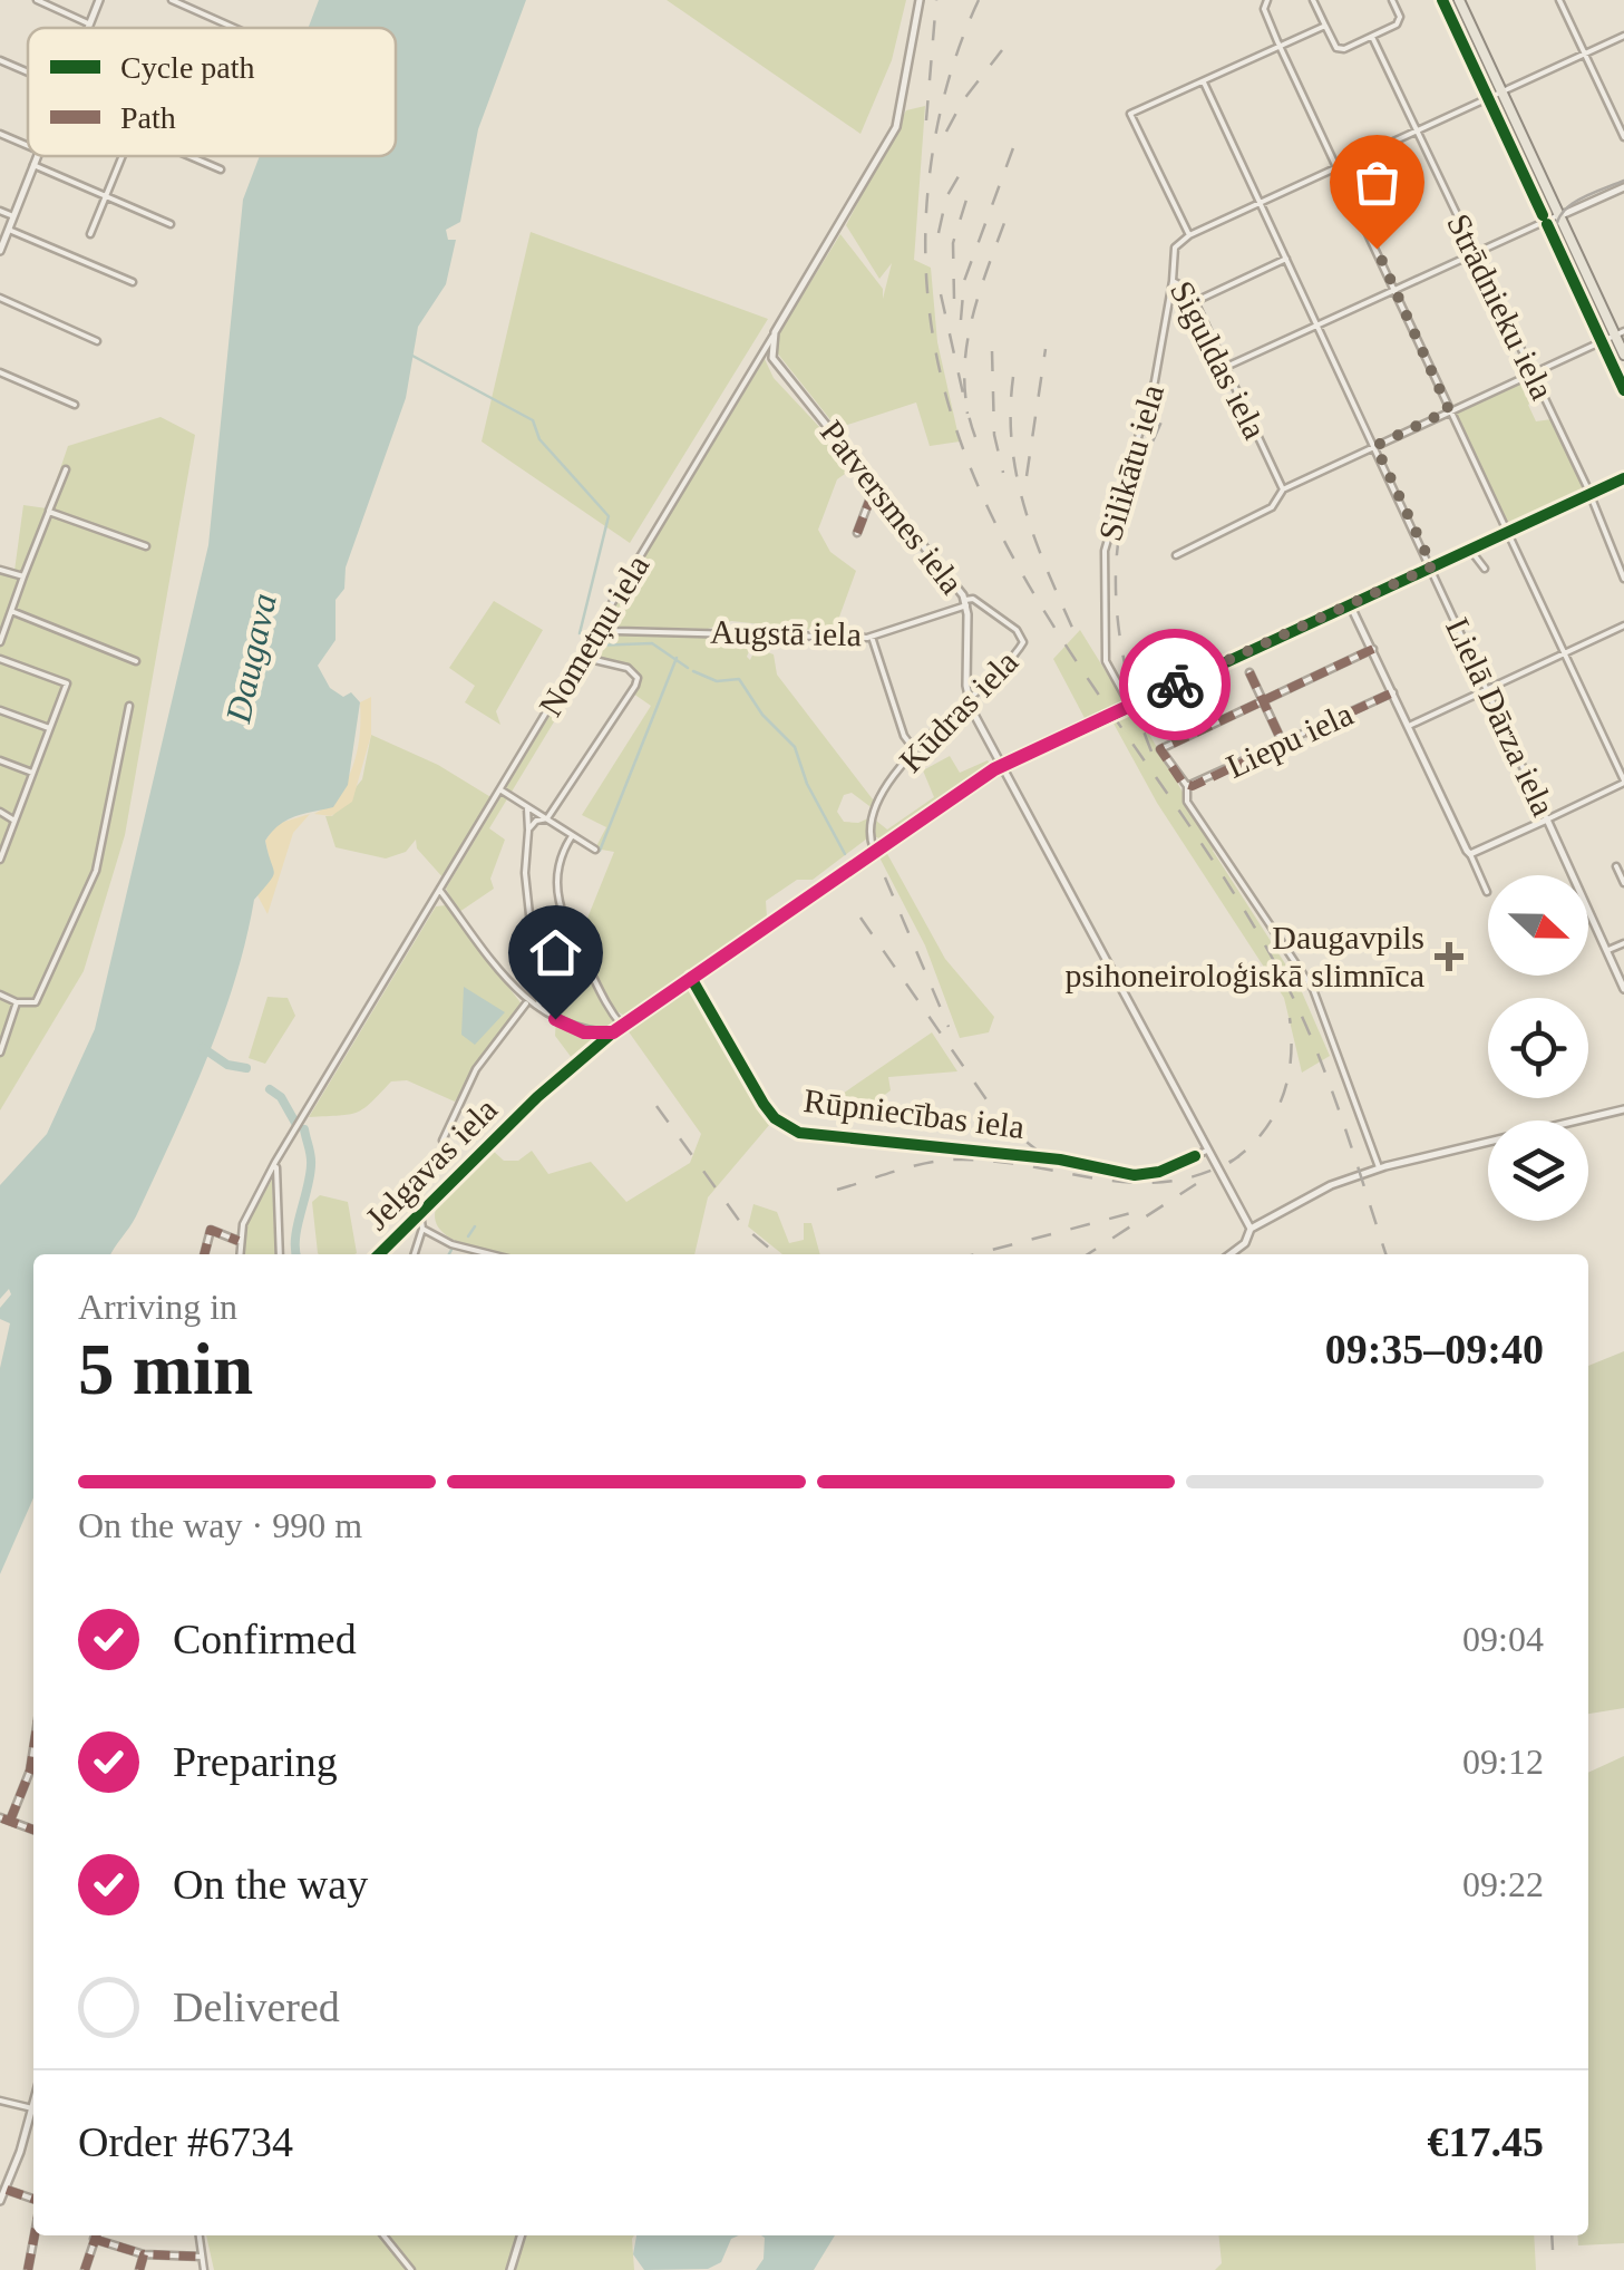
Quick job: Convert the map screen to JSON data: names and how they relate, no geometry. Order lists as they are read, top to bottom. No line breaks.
{"streets":{"street":["Strādnieku iela","Siguldas iela","Silikātu iela","Patversmes iela","Augstā iela","Nometņu iela","Kūdras iela","Lielā Dārza iela","Liepu iela","Rūpniecības iela","Jelgavas iela"]},"crossings":[["Strādnieku iela","Jelgavas iela"],["Siguldas iela","Silikātu iela"],["Siguldas iela","Lielā Dārza iela"],["Silikātu iela","Jelgavas iela"],["Patversmes iela","Augstā iela"],["Patversmes iela","Nometņu iela"],["Patversmes iela","Kūdras iela"],["Augstā iela","Nometņu iela"],["Augstā iela","Kūdras iela"],["Kūdras iela","Jelgavas iela"],["Lielā Dārza iela","Jelgavas iela"],["Rūpniecības iela","Jelgavas iela"]],"water":["Daugava"],"places":{"health":["Daugavpils psihoneiroloģiskā slimnīca"]},"legend":["Cycle path","Path"],"north":"right","page":{"heading":["5 min","Arriving in","09:35–09:40"],"panel":["Order #6734","€17.45"],"bar":"On the way · 990 m","list":[["Confirmed","09:04"],["Preparing","09:12"],["On the way","09:22"],"Delivered"]}}
